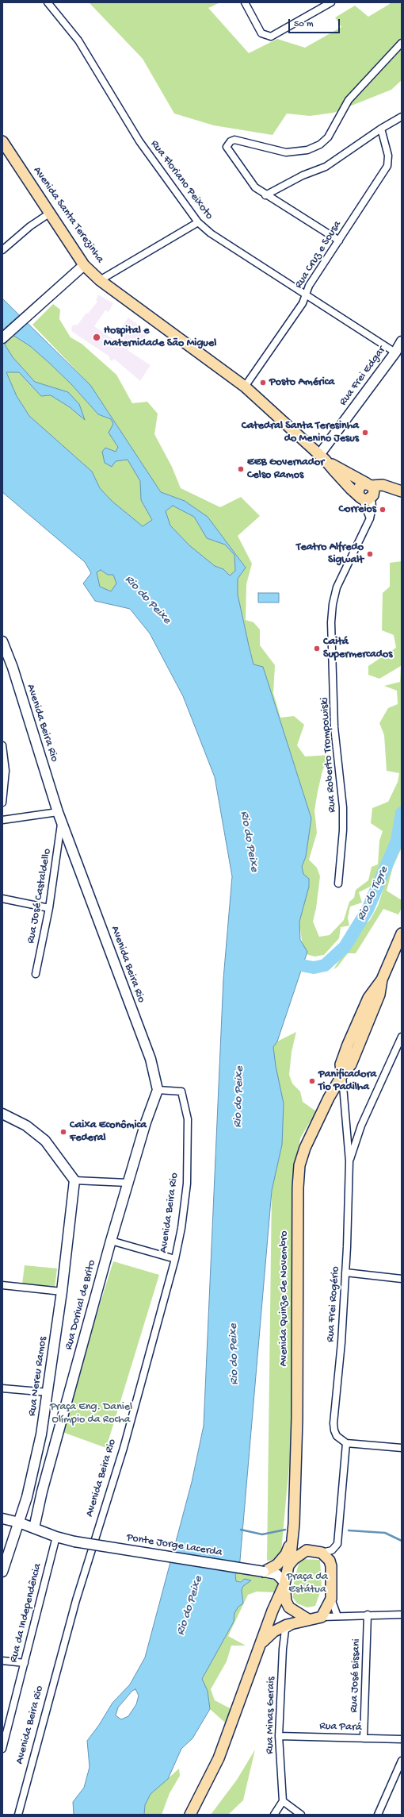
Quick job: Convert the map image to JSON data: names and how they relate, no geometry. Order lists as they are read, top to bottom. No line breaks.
{"streets":{"main road":["Avenida Santa Terezinha","Avenida Quinze de Novembro"],"street":["Rua Floriano Peixoto","Rua Cruz e Sousa","Rua Frei Edgar","Avenida Beira Rio","Rua Roberto Trompowiski","Rua José Castaldello","Rua Frei Rogério","Rua Dorival de Brito","Rua Nereu Ramos","Ponte Jorge Lacerda","Rua da Independência","Rua José Bissani","Rua Minas Gerais","Rua Pará"]},"crossings":[["Rua Floriano Peixoto","Rua Cruz e Sousa"],["Rua Floriano Peixoto","Rua Frei Edgar"],["Avenida Santa Terezinha","Rua Cruz e Sousa"],["Avenida Santa Terezinha","Rua Frei Edgar"],["Avenida Santa Terezinha","Rua Roberto Trompowiski"],["Avenida Beira Rio","Rua José Castaldello"],["Avenida Beira Rio","Rua Dorival de Brito"],["Avenida Quinze de Novembro","Rua Frei Rogério"],["Avenida Quinze de Novembro","Ponte Jorge Lacerda"],["Rua Dorival de Brito","Ponte Jorge Lacerda"],["Rua Nereu Ramos","Ponte Jorge Lacerda"],["Ponte Jorge Lacerda","Rua da Independência"],["Rua José Bissani","Rua Pará"],["Rua Minas Gerais","Rua Pará"]],"water":["Rio do Peixe","Rio do Tigre"],"parks":["Praça Eng. Daniel Olímpio da Rocha","Praça da Estátua"],"places":["Hospital e Maternidade São Miguel","Posto América","Catedral Santa Teresinha do Menino Jesus","EEB Governador Celso Ramos","Correios","Teatro Alfredo Sigwalt","Caitá Supermercados","Panificadora Tio Padilha","Caixa Econômica Federal"],"scale_bar":"50 m"}
